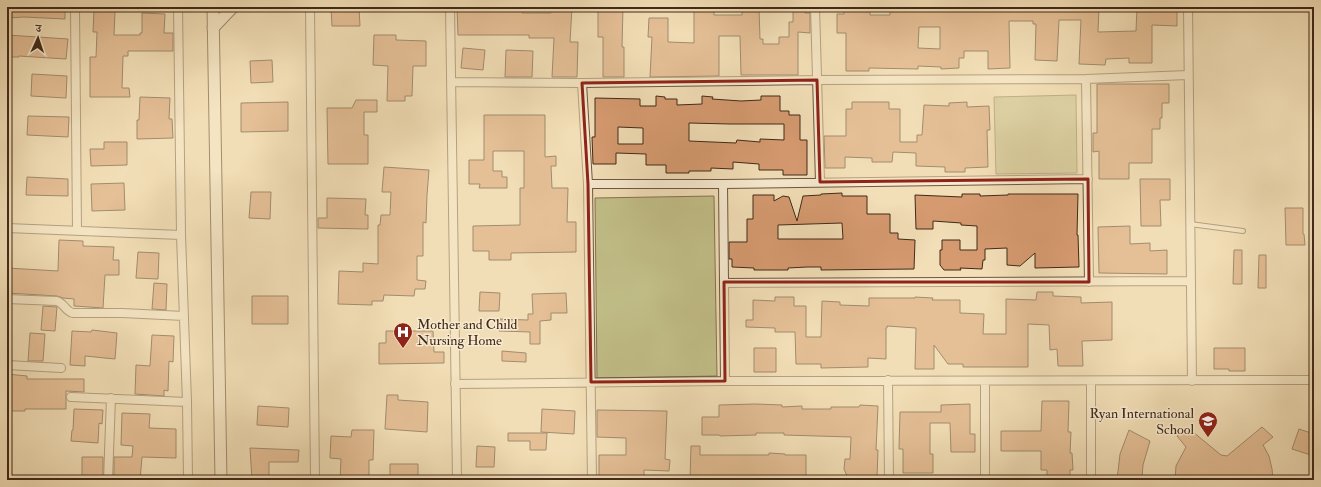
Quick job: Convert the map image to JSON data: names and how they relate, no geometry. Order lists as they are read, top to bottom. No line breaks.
{"places":{"hospital":["Mother and Child Nursing Home"],"school or university":["Ryan International School"]},"north":"top"}
